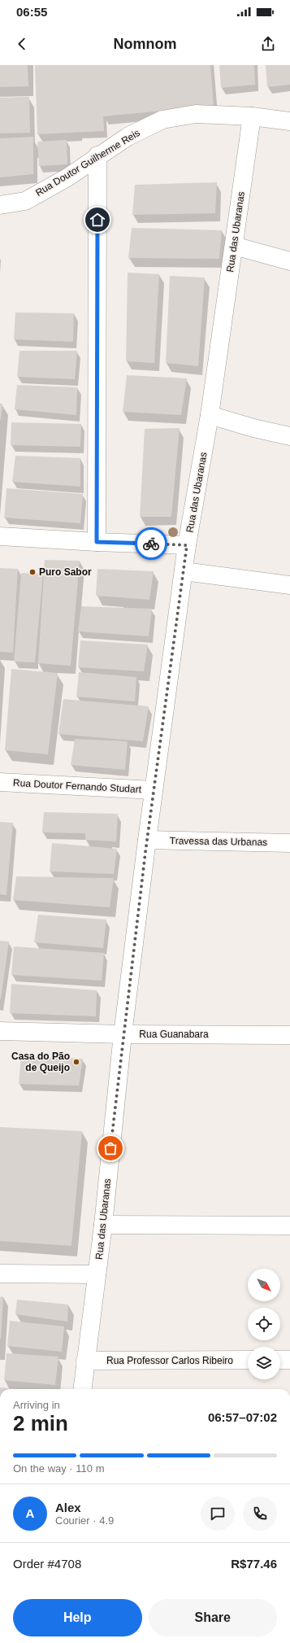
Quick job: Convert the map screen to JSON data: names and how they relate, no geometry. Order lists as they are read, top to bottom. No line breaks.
{"streets":{"street":["Rua Doutor Guilherme Reis","Rua das Ubaranas","Rua Doutor Fernando Studart","Travessa das Urbanas","Rua Guanabara","Rua Professor Carlos Ribeiro"]},"crossings":[["Rua Doutor Guilherme Reis","Rua das Ubaranas"],["Rua das Ubaranas","Rua Doutor Fernando Studart"],["Rua das Ubaranas","Travessa das Urbanas"],["Rua das Ubaranas","Rua Guanabara"],["Rua das Ubaranas","Rua Professor Carlos Ribeiro"]],"places":["Puro Sabor","Casa do Pão de Queijo"],"north":"bottom right","page":{"status":"06:55","header":"Nomnom","heading":["2 min","Arriving in","06:57–07:02"],"panel":["Alex","Courier · 4.9","Order #4708","R$77.46"],"bar":"On the way · 110 m","round":"A","buttons":["Help","Share"]}}
